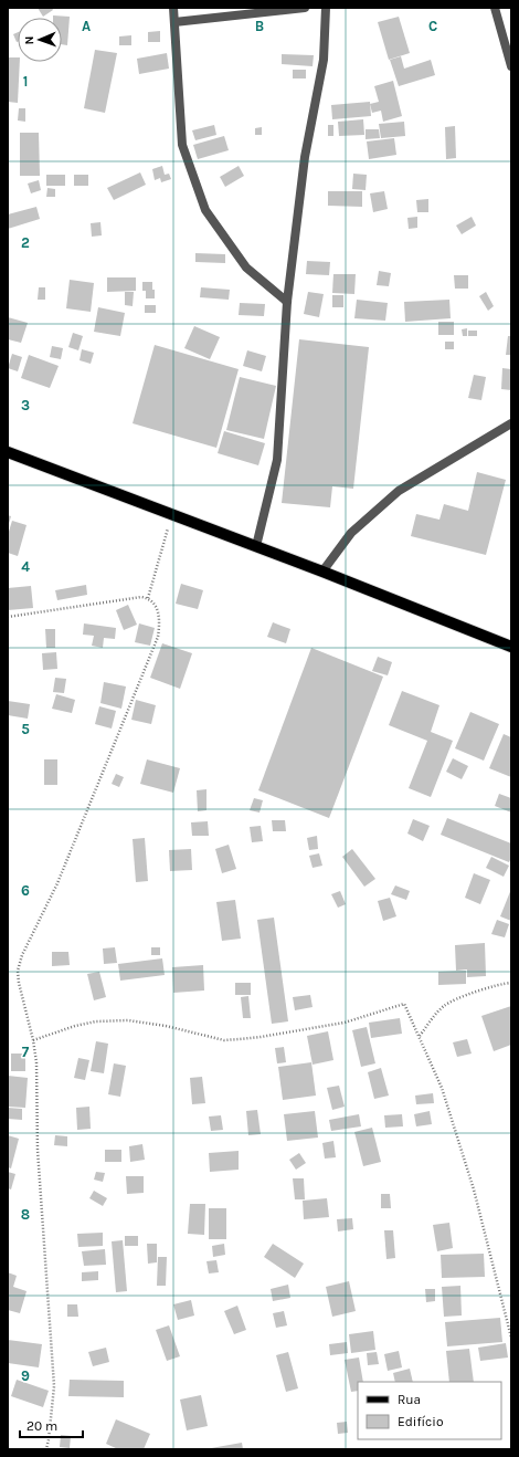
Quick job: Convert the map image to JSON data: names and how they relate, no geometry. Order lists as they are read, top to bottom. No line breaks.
{"legend":["Rua","Edifício"],"scale_bar":"20 m","north":"left","grid":{"columns":["A","B","C"],"rows":["1","2","3","4","5","6","7","8","9"]}}
